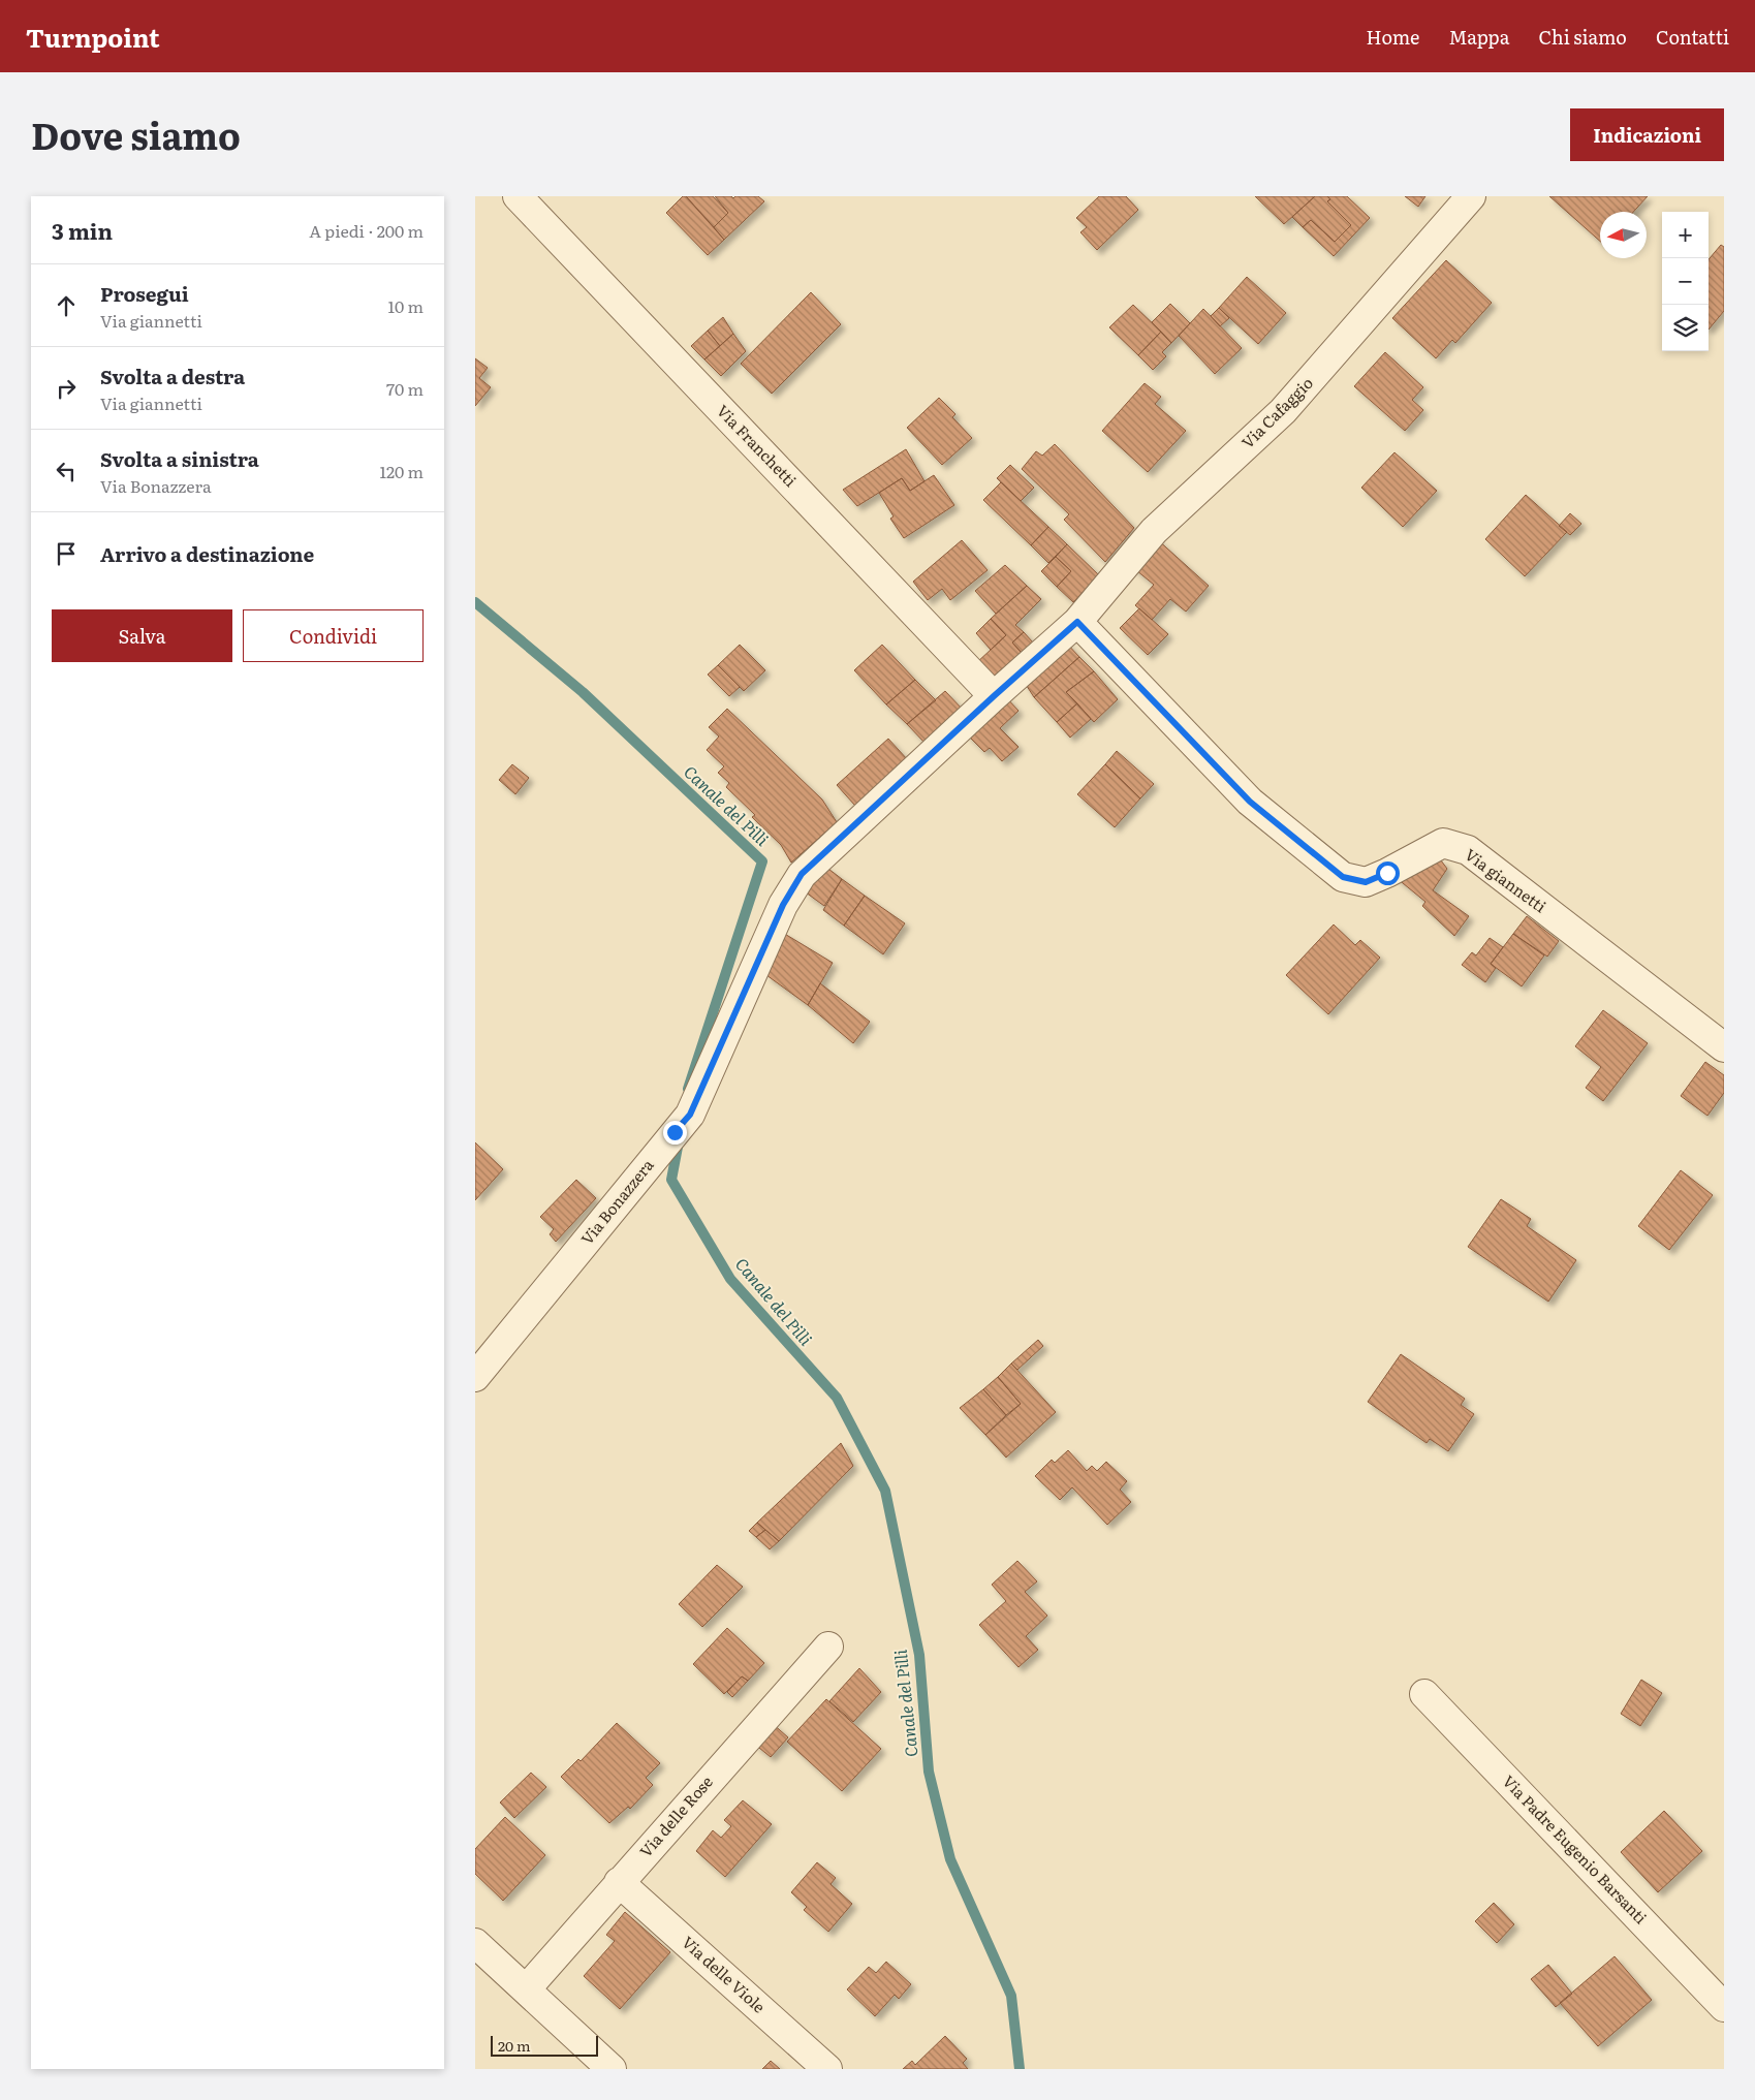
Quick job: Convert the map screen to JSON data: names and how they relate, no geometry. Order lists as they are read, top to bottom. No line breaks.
{"streets":{"street":["Via Cafaggio","Via Franchetti","Via giannetti","Via Bonazzera","Via delle Rose","Via Padre Eugenio Barsanti","Via delle Viole"]},"crossings":[["Via Cafaggio","Via giannetti"],["Via Cafaggio","Via Bonazzera"],["Via Franchetti","Via Bonazzera"],["Via giannetti","Via Bonazzera"],["Via delle Rose","Via delle Viole"]],"water":["Canale del Pilli"],"scale_bar":"20 m","north":"left","page":{"header":"Turnpoint","nav":["Home","Mappa","Chi siamo","Contatti"],"title":"Dove siamo","buttons":["Indicazioni",["Salva","Condividi"]],"heading":["3 min","A piedi · 200 m"],"map_buttons":["+","−"],"list":[["Prosegui","Via giannetti","10 m"],["Svolta a destra","Via giannetti","70 m"],["Svolta a sinistra","Via Bonazzera","120 m"],"Arrivo a destinazione"],"scale":"20 m"}}
